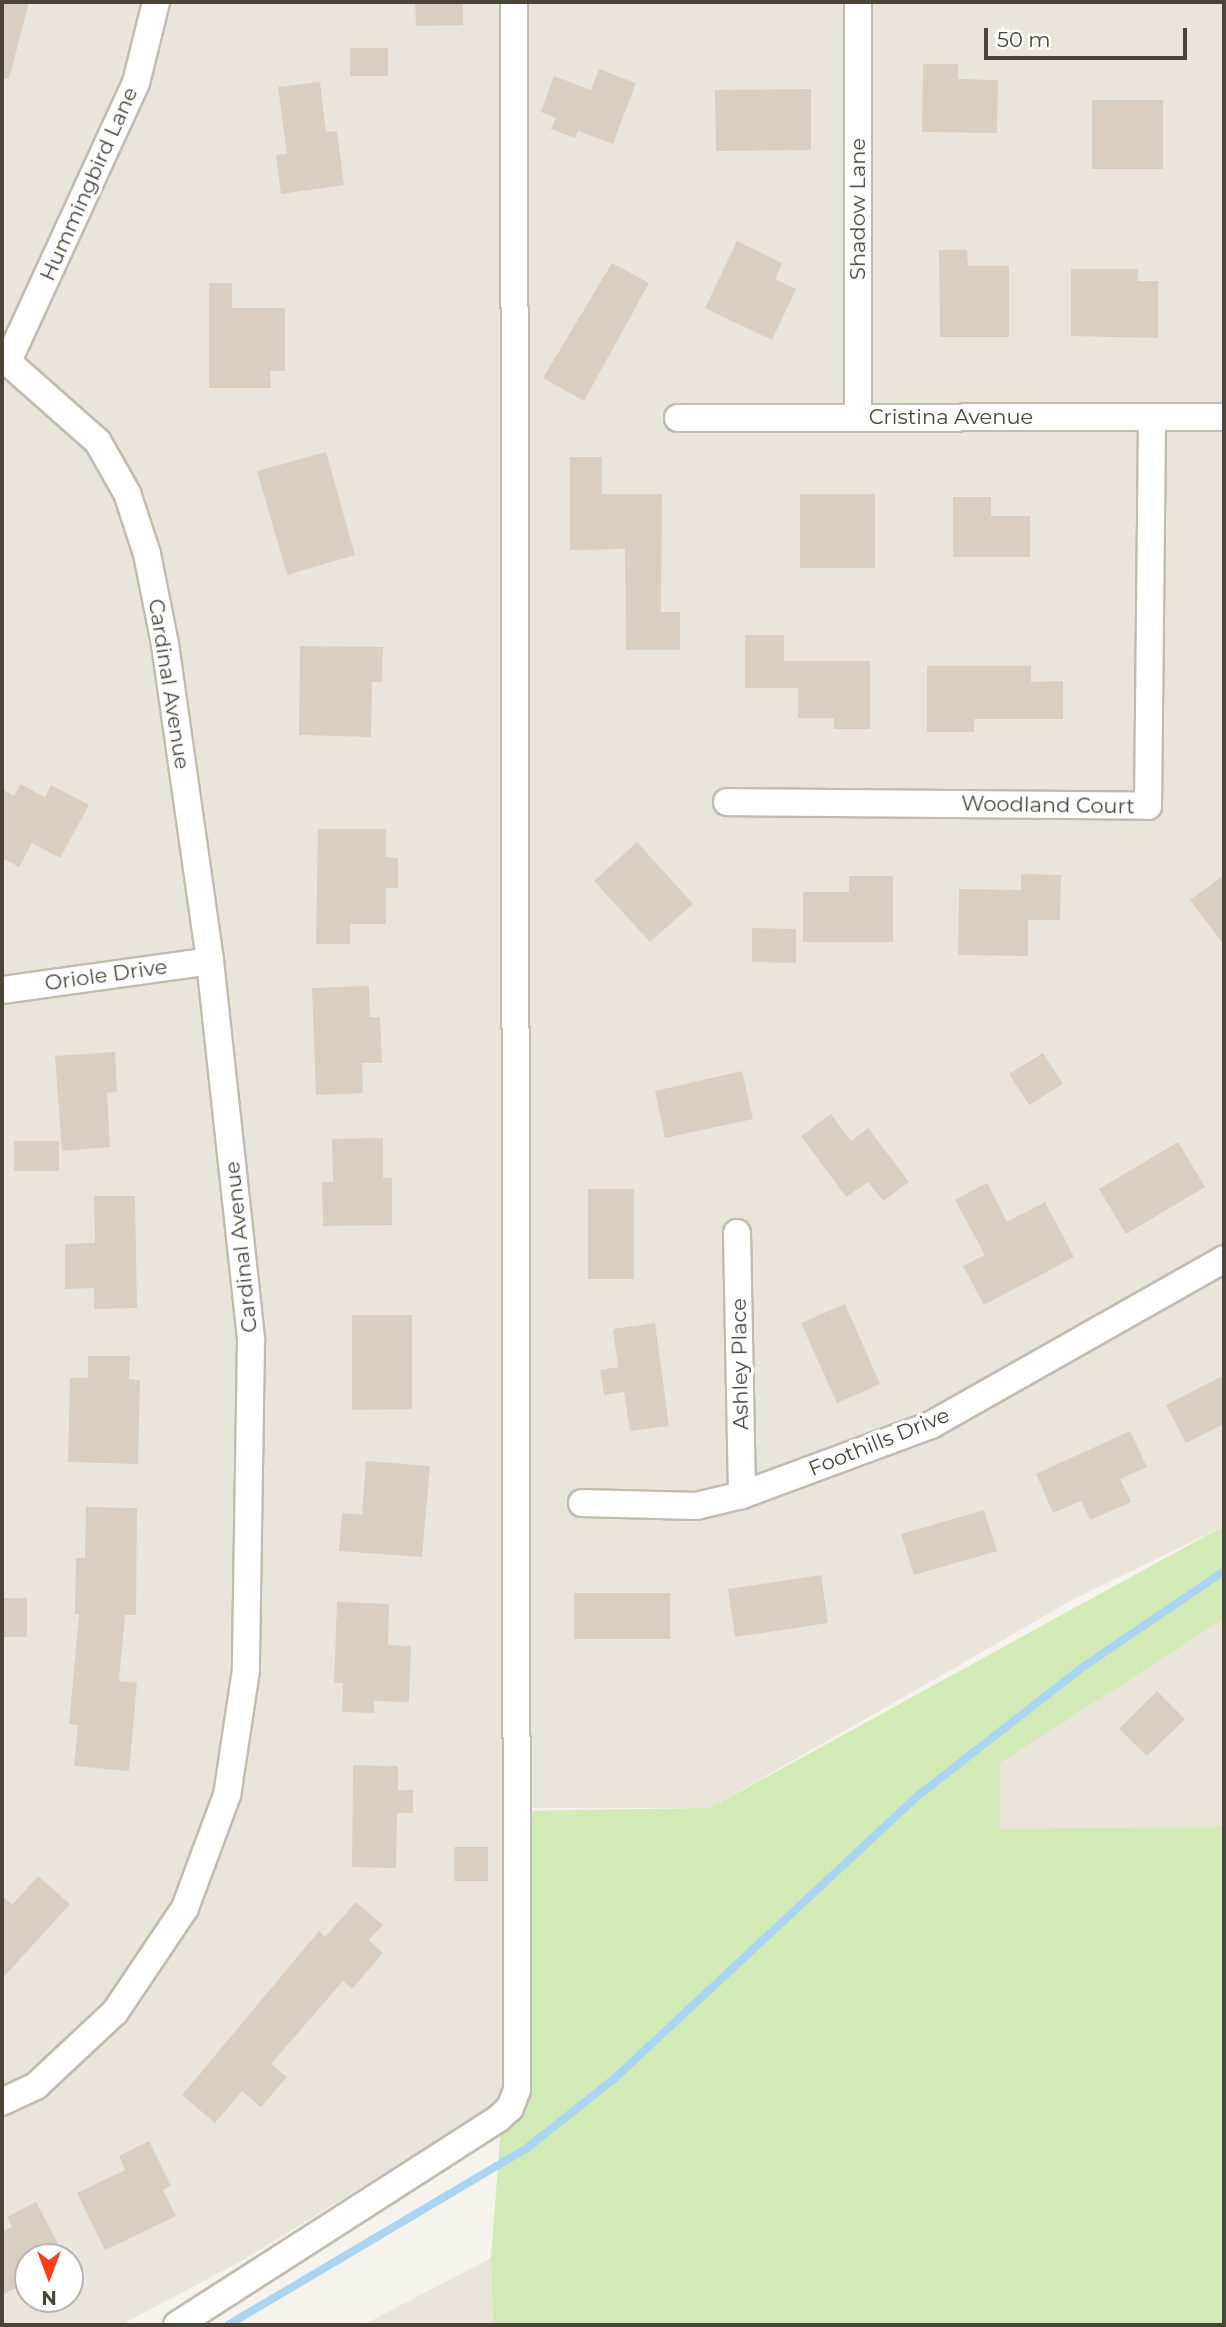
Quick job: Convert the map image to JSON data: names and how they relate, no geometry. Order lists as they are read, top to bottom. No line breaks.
{"streets":{"street":["Hummingbird Lane","Shadow Lane","Cristina Avenue","Cardinal Avenue","Woodland Court","Oriole Drive","Ashley Place","Foothills Drive"]},"crossings":[["Hummingbird Lane","Cardinal Avenue"],["Shadow Lane","Cristina Avenue"],["Cristina Avenue","Woodland Court"],["Cardinal Avenue","Oriole Drive"],["Ashley Place","Foothills Drive"]],"scale_bar":"50 m","north":"bottom"}
